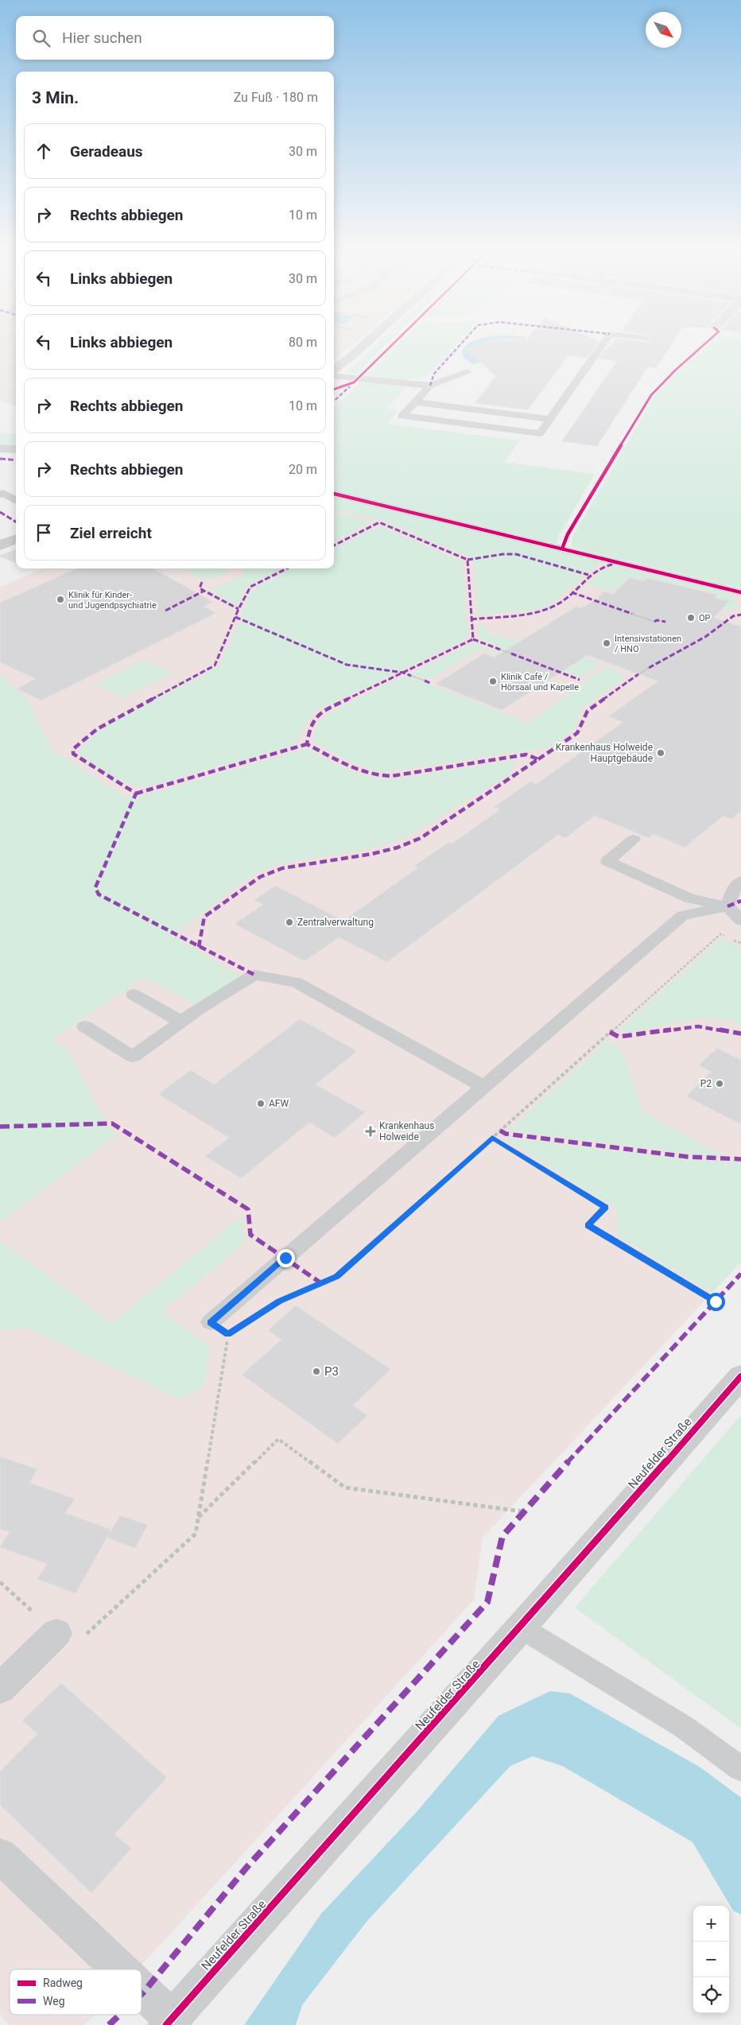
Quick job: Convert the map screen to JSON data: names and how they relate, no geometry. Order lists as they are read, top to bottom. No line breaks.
{"streets":{"street":["Neufelder Straße"]},"places":{"other":["Klinik für Kinder- und Jugendpsychiatrie","OP","Intensivstationen / HNO","Klinik Café / Hörsaal und Kapelle","Krankenhaus Holweide Hauptgebäude","Zentralverwaltung","P2","AFW","P3"],"health":["Krankenhaus Holweide"]},"legend":["Radweg","Weg"],"north":"bottom right","page":{"search":"Hier suchen","heading":["3 Min.","Zu Fuß · 180 m"],"list":[["Geradeaus","30 m"],["Rechts abbiegen","10 m"],["Links abbiegen","30 m"],["Links abbiegen","80 m"],["Rechts abbiegen","10 m"],["Rechts abbiegen","20 m"],"Ziel erreicht"],"map_buttons":["+","−"]}}
